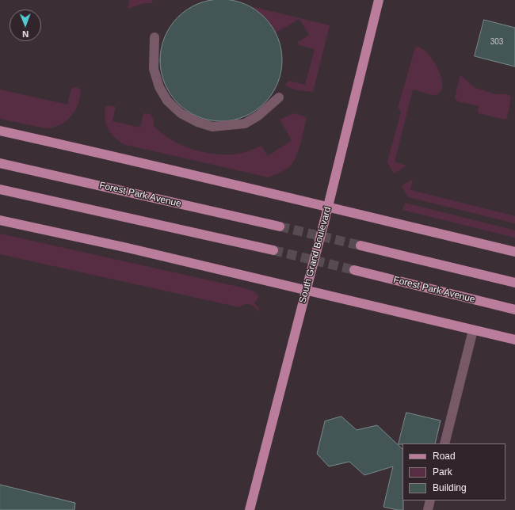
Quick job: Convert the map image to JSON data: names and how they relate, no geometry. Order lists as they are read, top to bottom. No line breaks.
{"streets":{"main road":["Forest Park Avenue","South Grand Boulevard"]},"house_numbers":["303"],"legend":["Road","Park","Building"],"north":"bottom"}
